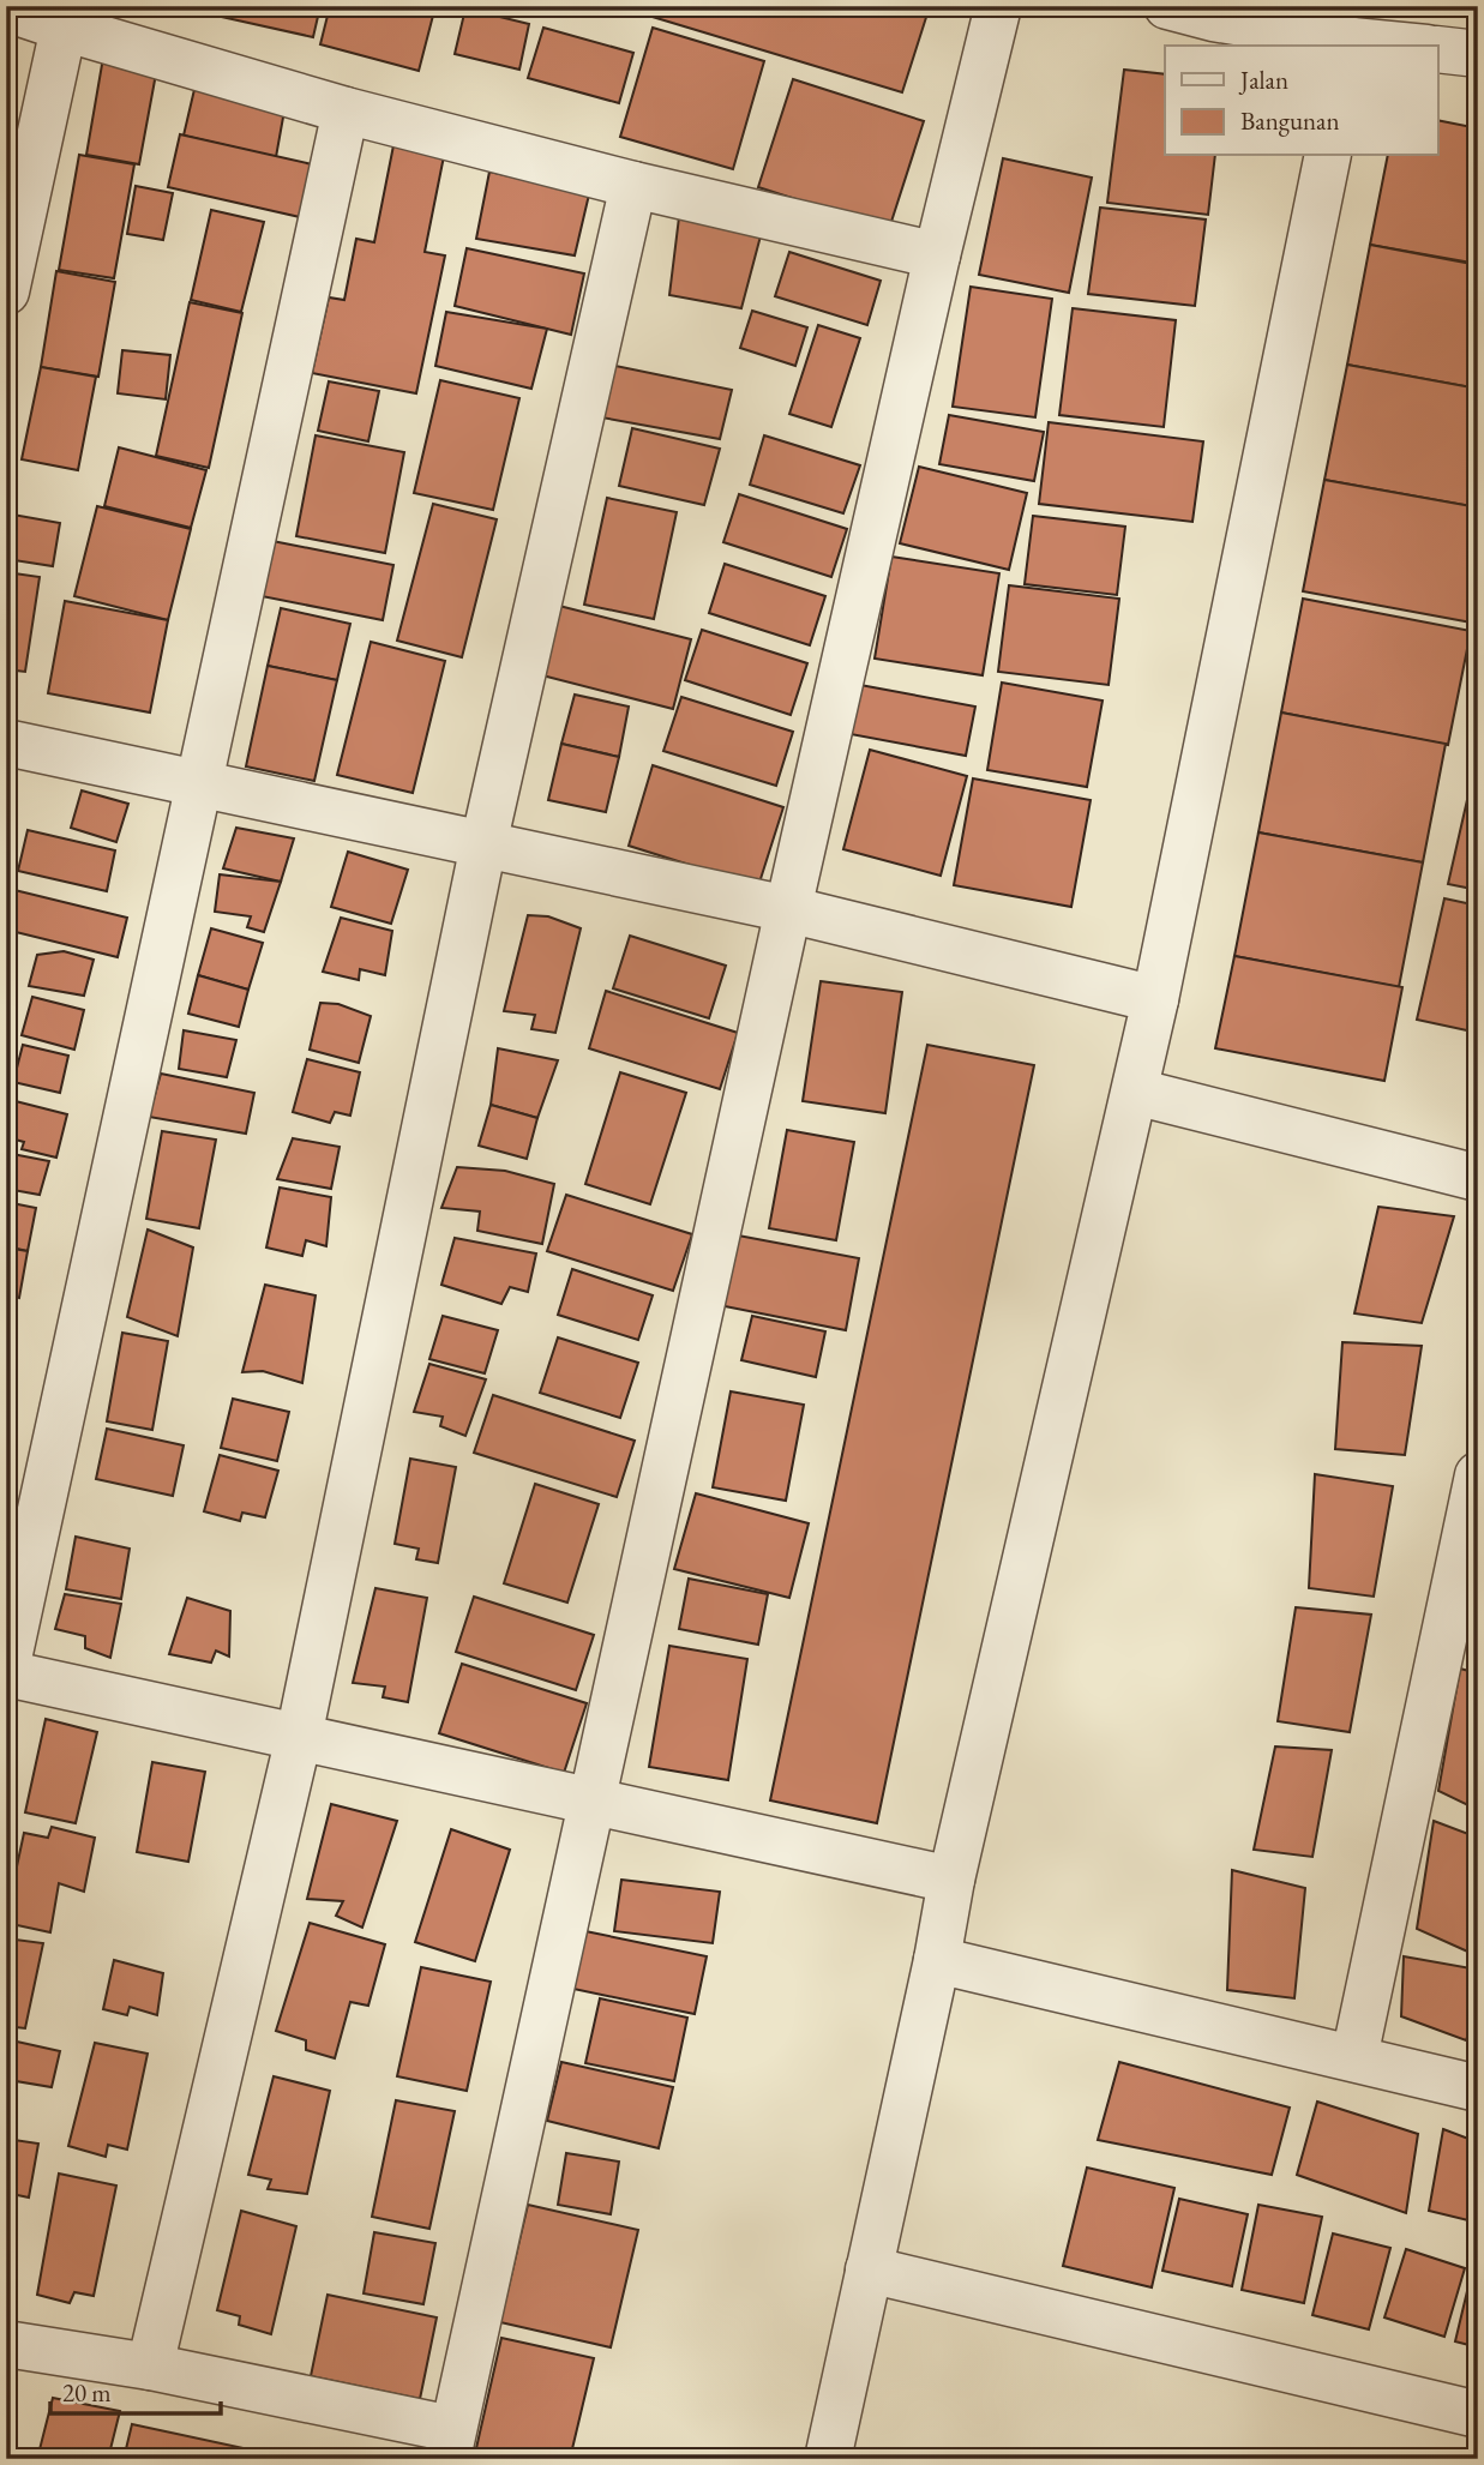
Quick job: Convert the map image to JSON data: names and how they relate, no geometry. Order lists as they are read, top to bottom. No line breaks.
{"legend":["Jalan","Bangunan"],"scale_bar":"20 m"}
